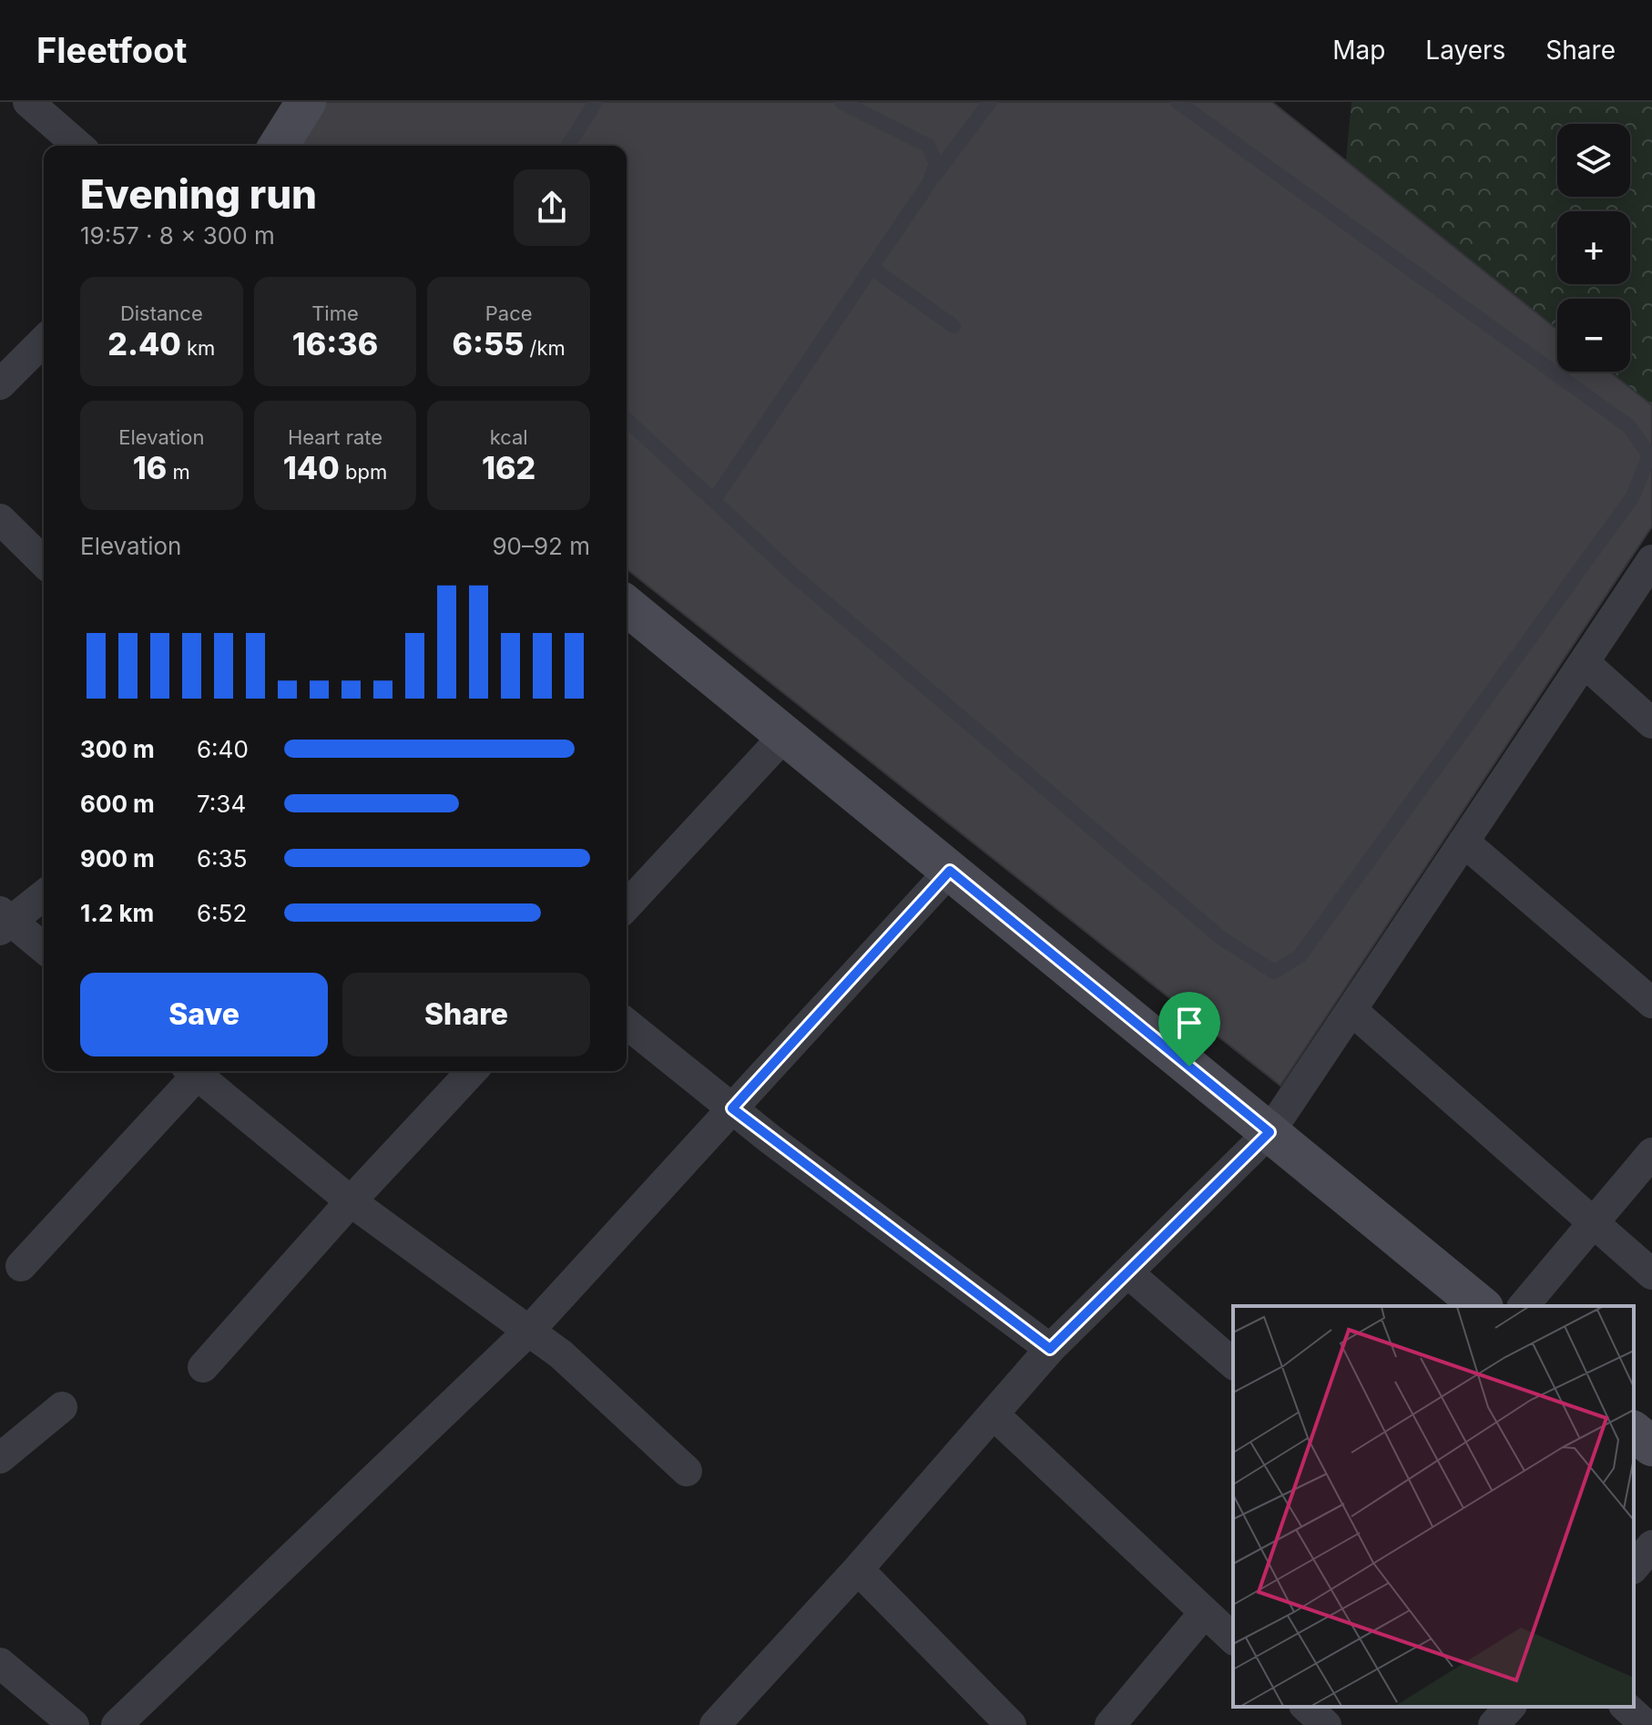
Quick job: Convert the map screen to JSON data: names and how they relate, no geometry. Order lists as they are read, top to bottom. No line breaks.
{"page":{"header":"Fleetfoot","nav":["Map","Layers","Share"],"map_buttons":["+","−"],"heading":["Evening run","19:57 · 8 × 300 m"],"stats":[["Distance","2.40 km"],["Time","16:36"],["Pace","6:55 /km"],["Elevation","16 m"],["Heart rate","140 bpm"],["kcal","162"]],"chart":["Elevation","90–92 m"],"list":[{"name":"300 m","note":"6:40"},{"name":"600 m","note":"7:34"},{"name":"900 m","note":"6:35"},{"name":"1.2 km","note":"6:52"}],"buttons":["Save","Share"]}}
